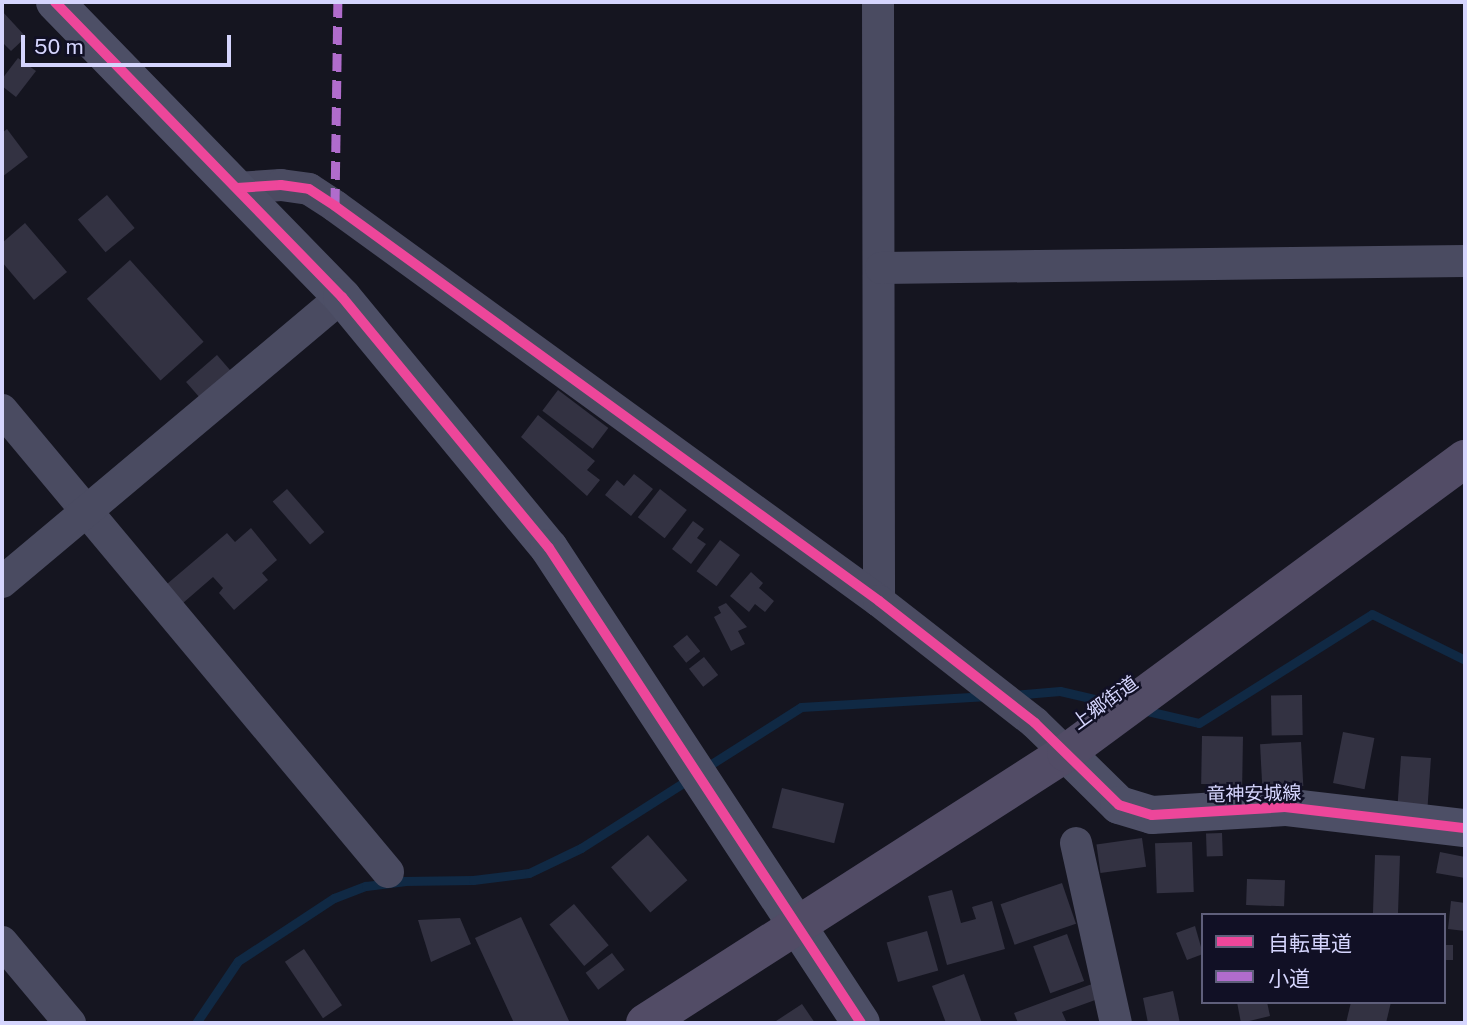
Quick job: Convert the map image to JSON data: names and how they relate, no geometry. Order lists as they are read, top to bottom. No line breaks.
{"streets":{"main road":["上郷街道"],"street":["竜神安城線"]},"crossings":[["上郷街道","竜神安城線"]],"legend":["自転車道","小道"],"scale_bar":"50 m"}
